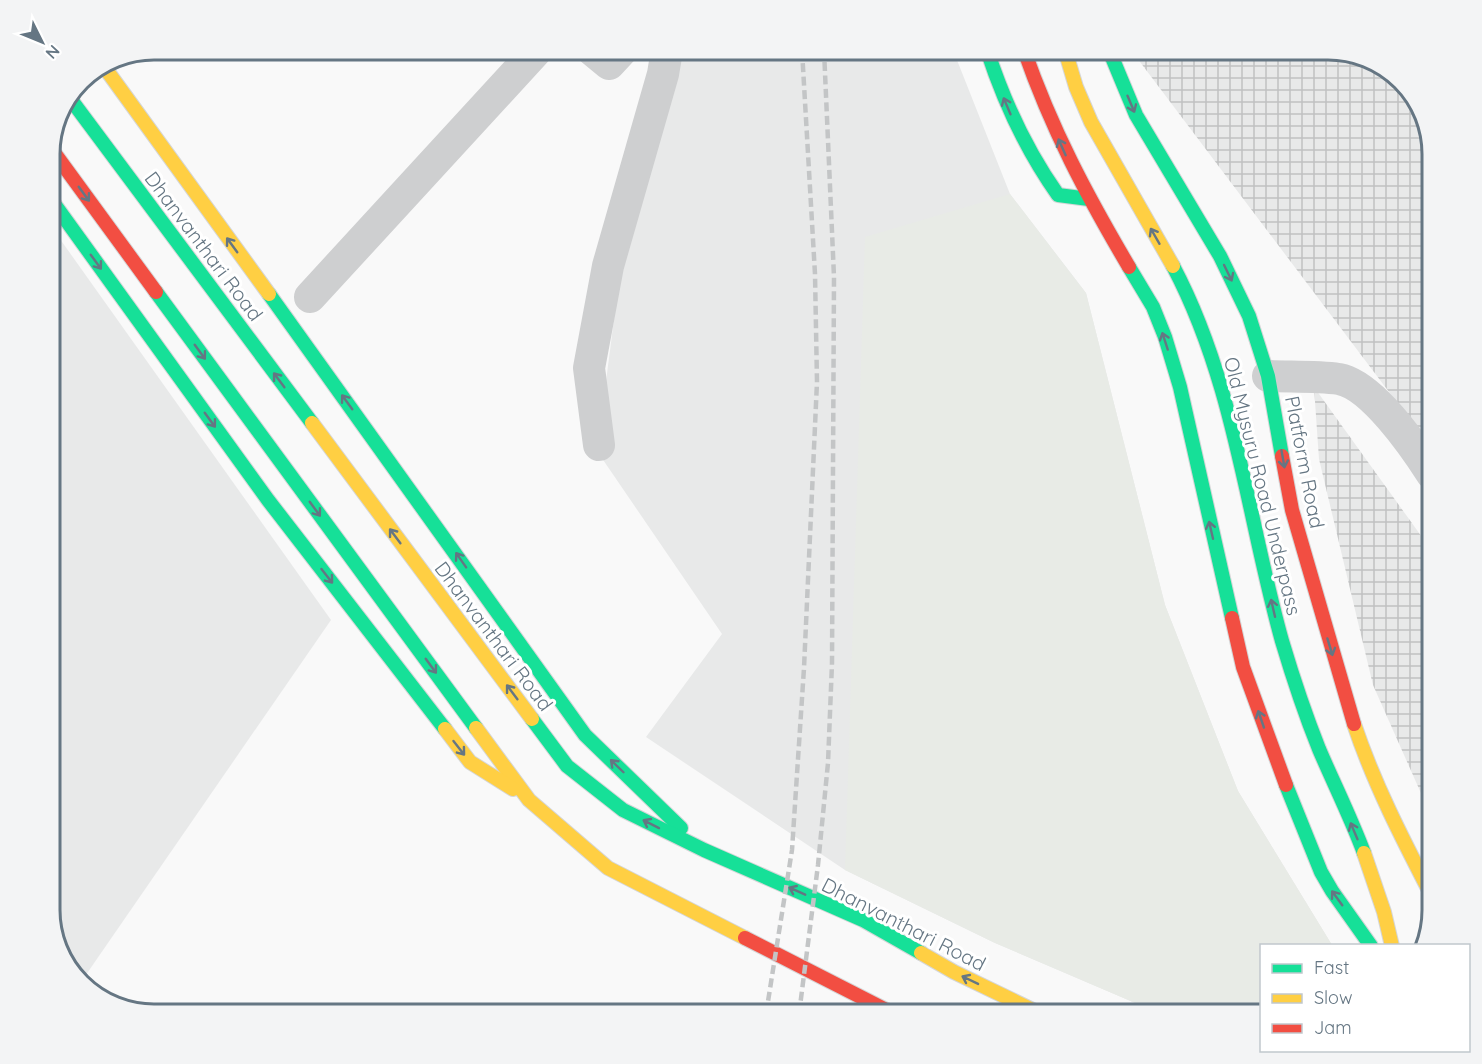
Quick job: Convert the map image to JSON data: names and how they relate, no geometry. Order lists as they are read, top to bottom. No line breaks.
{"streets":{"main road":["Dhanvanthari Road","Platform Road","Old Mysuru Road Underpass"]},"legend":["Fast","Slow","Jam"],"north":"bottom right"}
